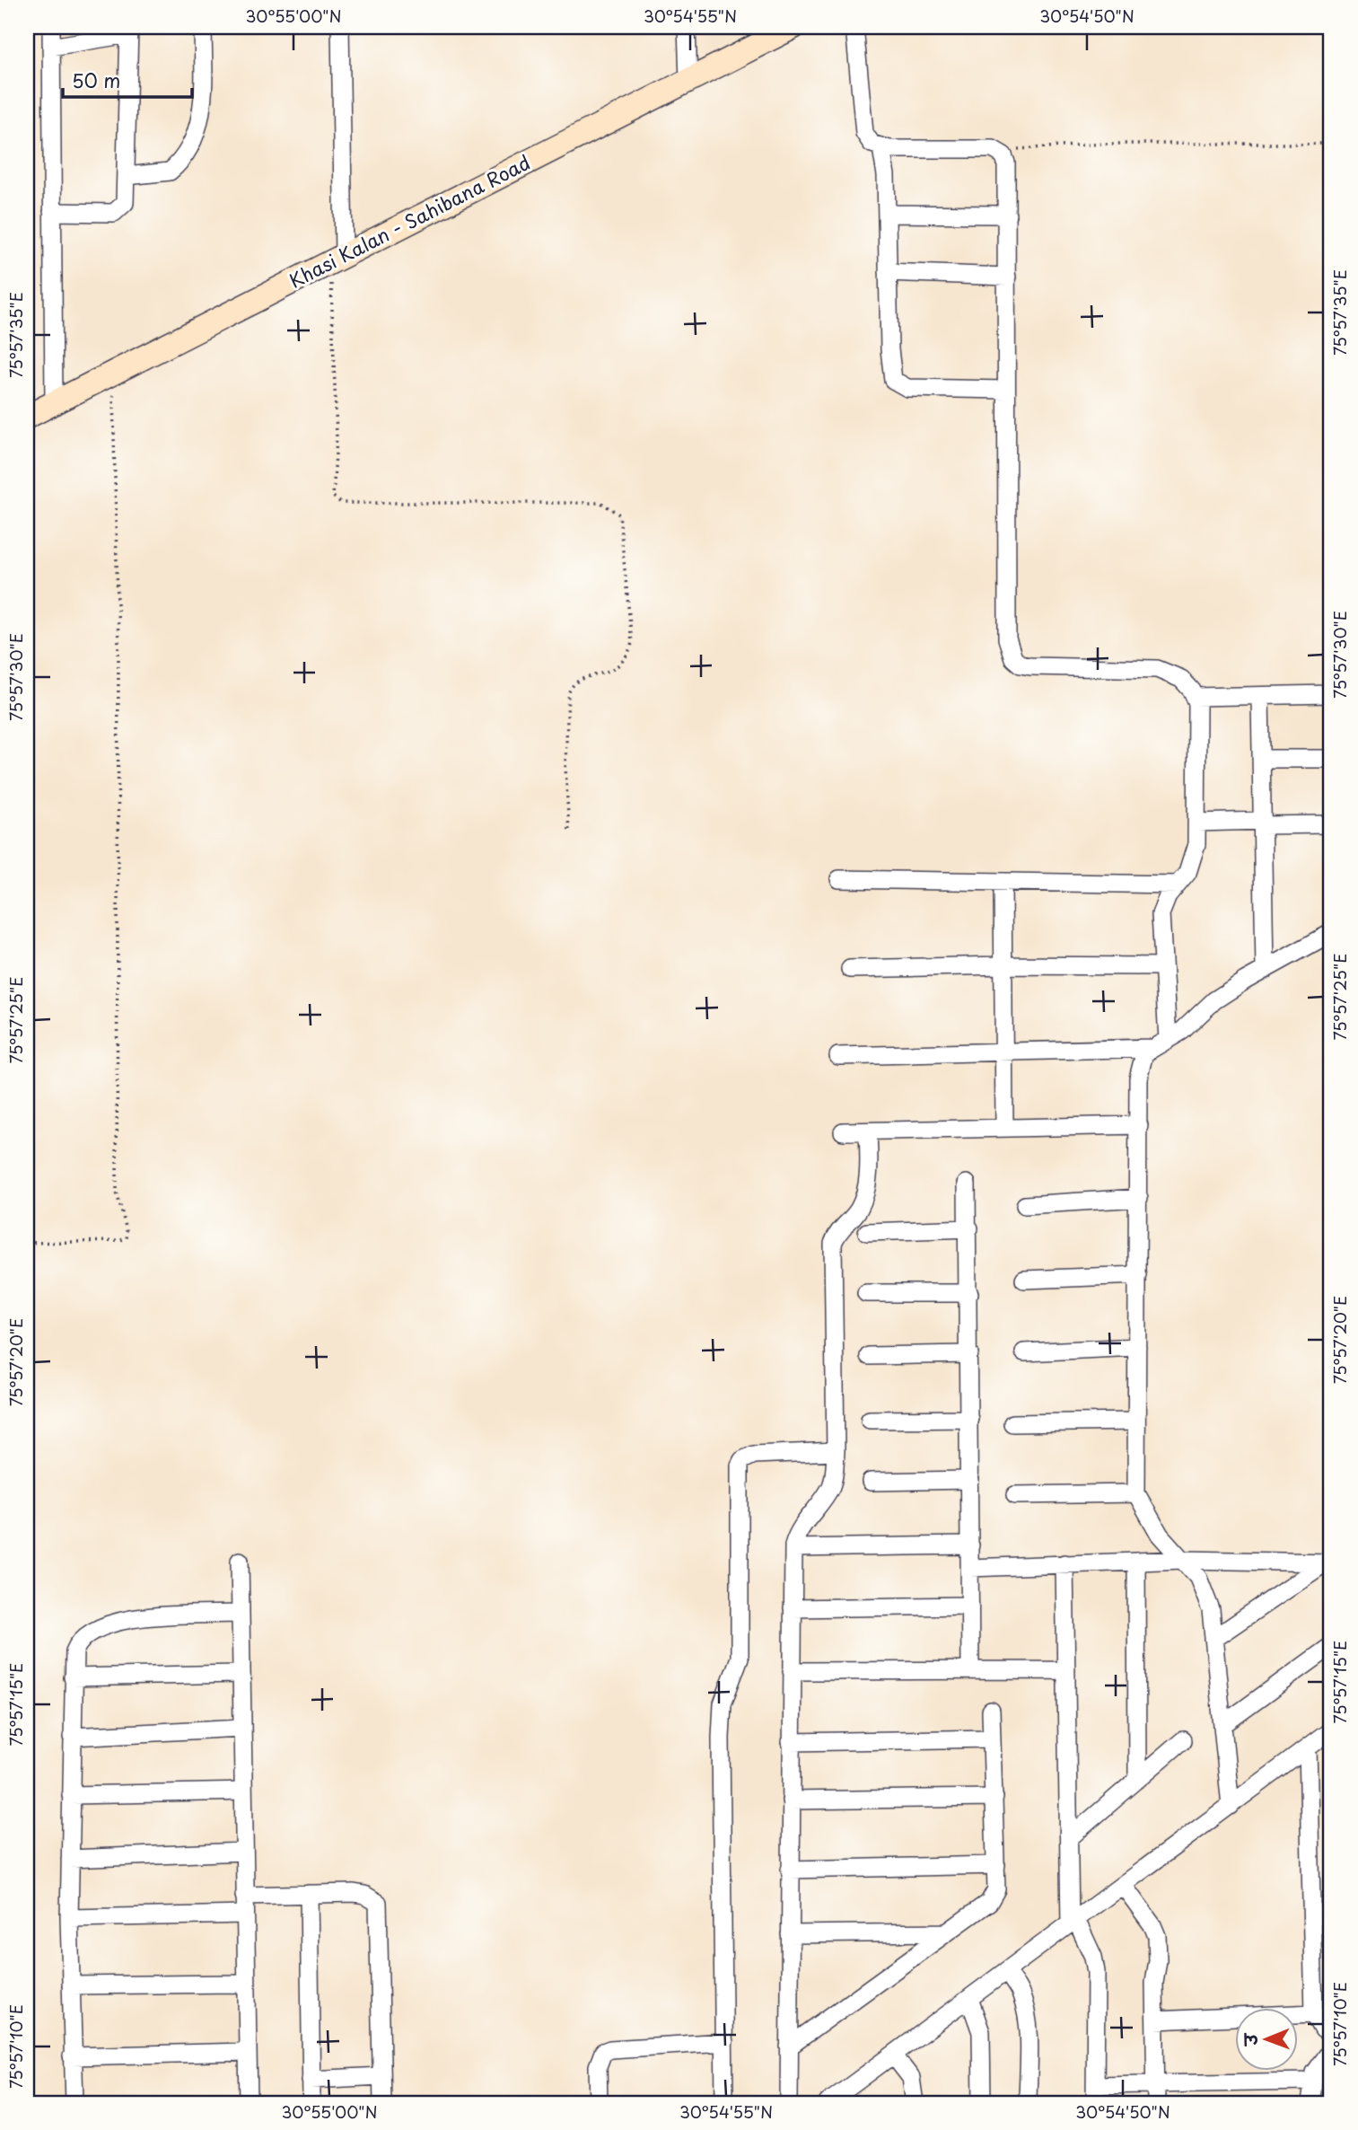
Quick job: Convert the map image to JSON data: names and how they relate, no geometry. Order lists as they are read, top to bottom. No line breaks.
{"streets":{"street":["Khasi Kalan - Sahibana Road"]},"scale_bar":"50 m","north":"left","coordinates":["30°55'00\"N","30°54'55\"N","30°54'50\"N","75°57'35\"E","75°57'30\"E","75°57'25\"E","75°57'20\"E","75°57'15\"E","75°57'10\"E"]}
